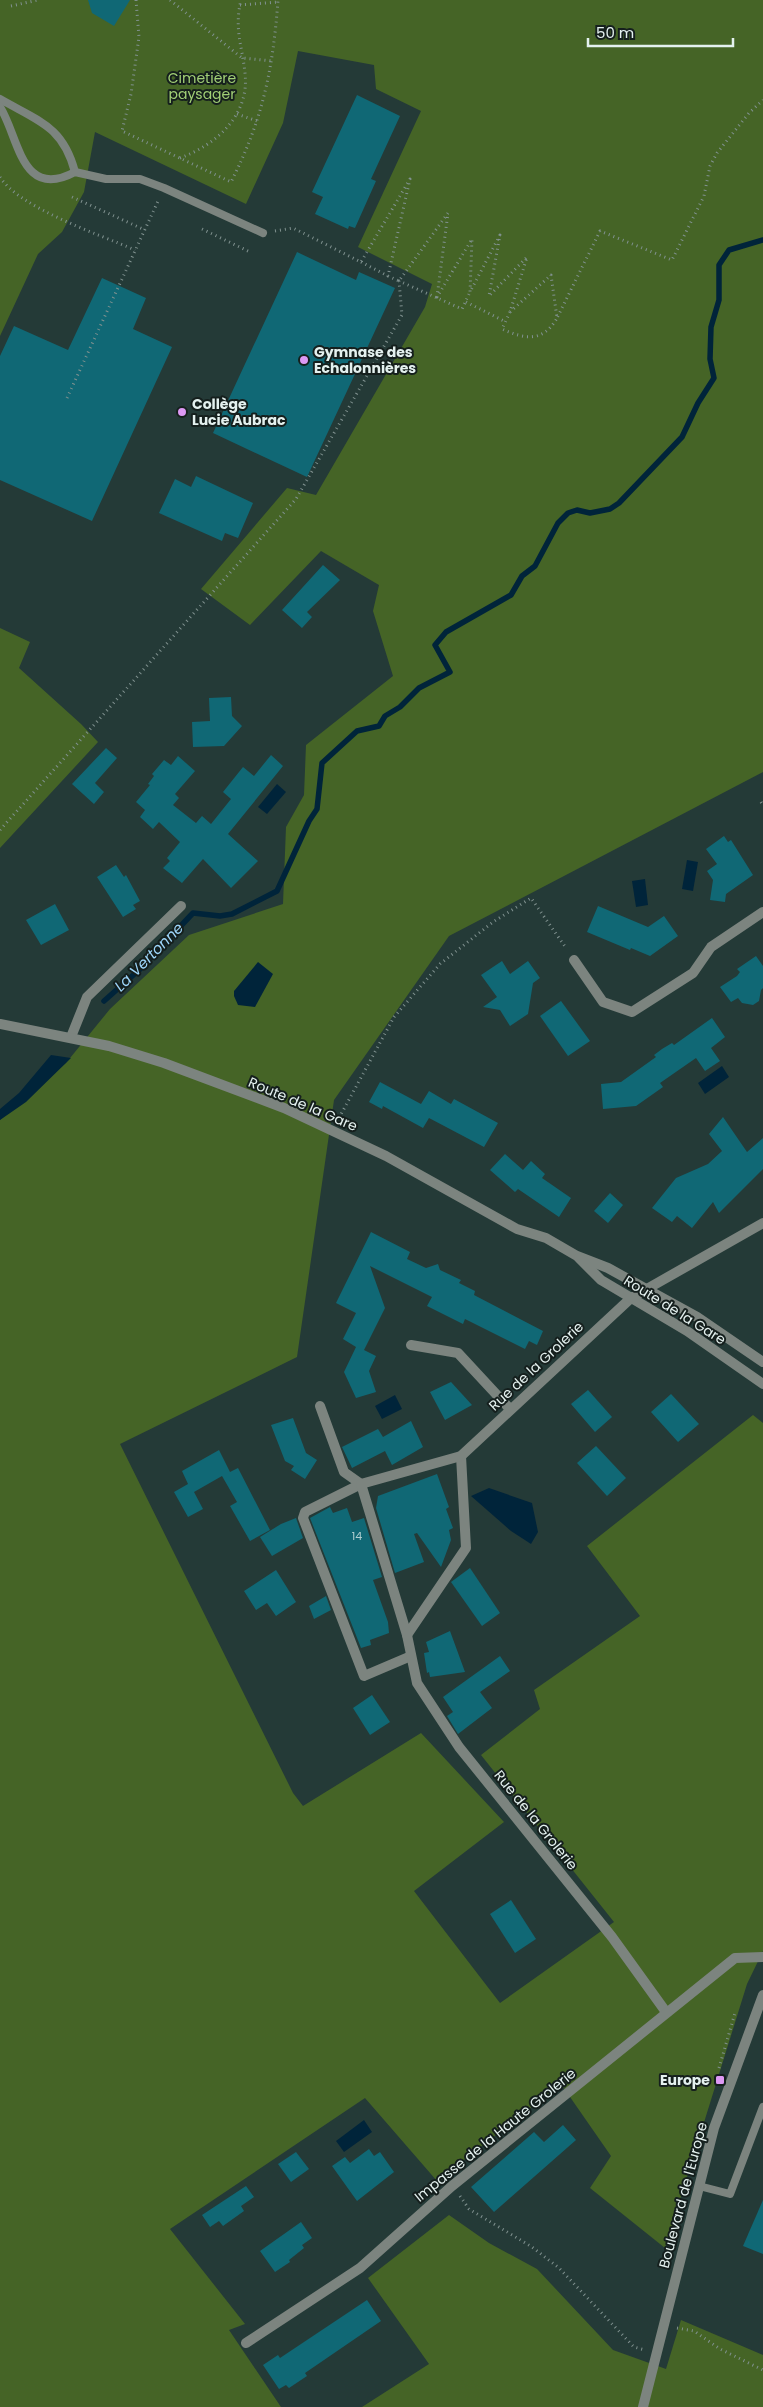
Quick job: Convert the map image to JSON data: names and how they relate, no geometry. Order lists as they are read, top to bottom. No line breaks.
{"streets":{"street":["Route de la Gare","Rue de la Grolerie","Impasse de la Haute Grolerie","Boulevard de l'Europe"]},"crossings":[["Route de la Gare","Rue de la Grolerie"],["Rue de la Grolerie","Impasse de la Haute Grolerie"]],"water":["La Vertonne"],"parks":["Cimetière paysager"],"places":{"other":["Gymnase des Echalonnières","Collège Lucie Aubrac"],"transit":["Europe"]},"house_numbers":["14"],"scale_bar":"50 m"}
